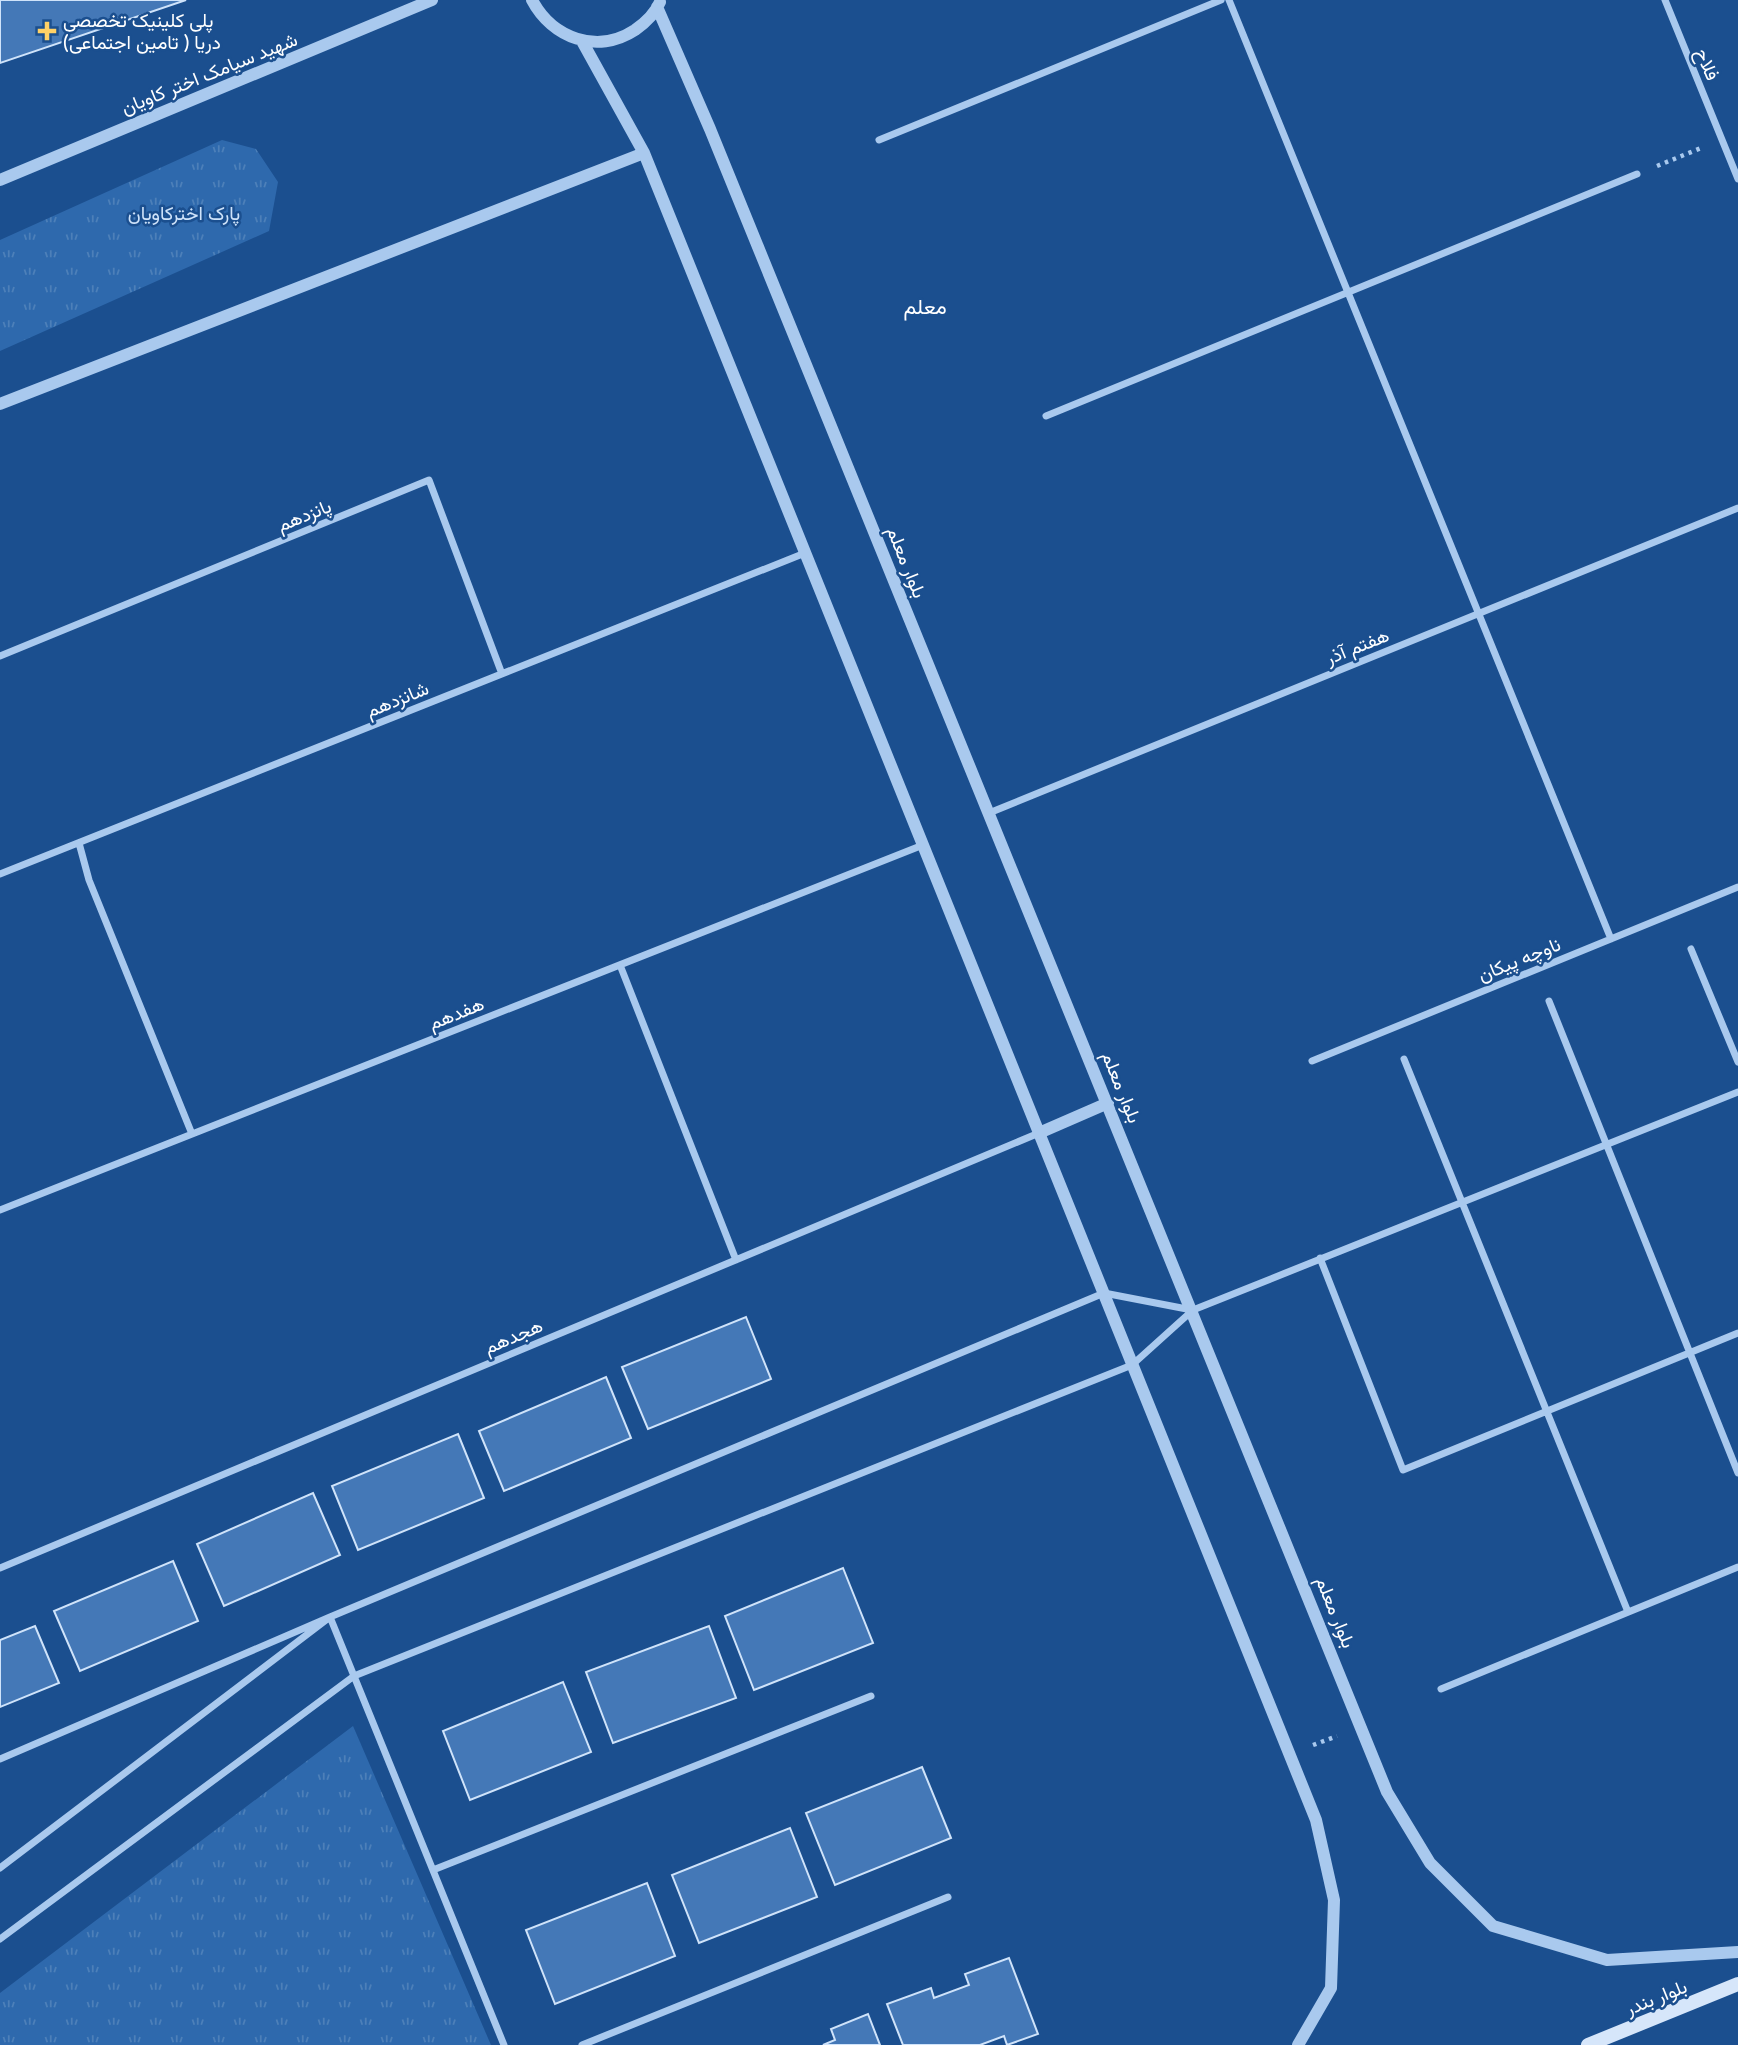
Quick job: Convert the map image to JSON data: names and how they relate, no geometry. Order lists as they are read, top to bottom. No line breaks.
{"streets":{"main road":["بلوار بندر"],"street":["فلاح","شهید سیامک اختر کاویان","پانزدهم","بلوار معلم","هفتم آذر","شانزدهم","ناوچه پیکان","هفدهم","هجدهم"]},"crossings":[["پانزدهم","شانزدهم"],["بلوار معلم","هفتم آذر"]],"districts":["معلم"],"parks":["پارک اخترکاویان"],"places":{"health":["پلی کلینیک تخصصی دریا ( تامین اجتماعی)"]}}
